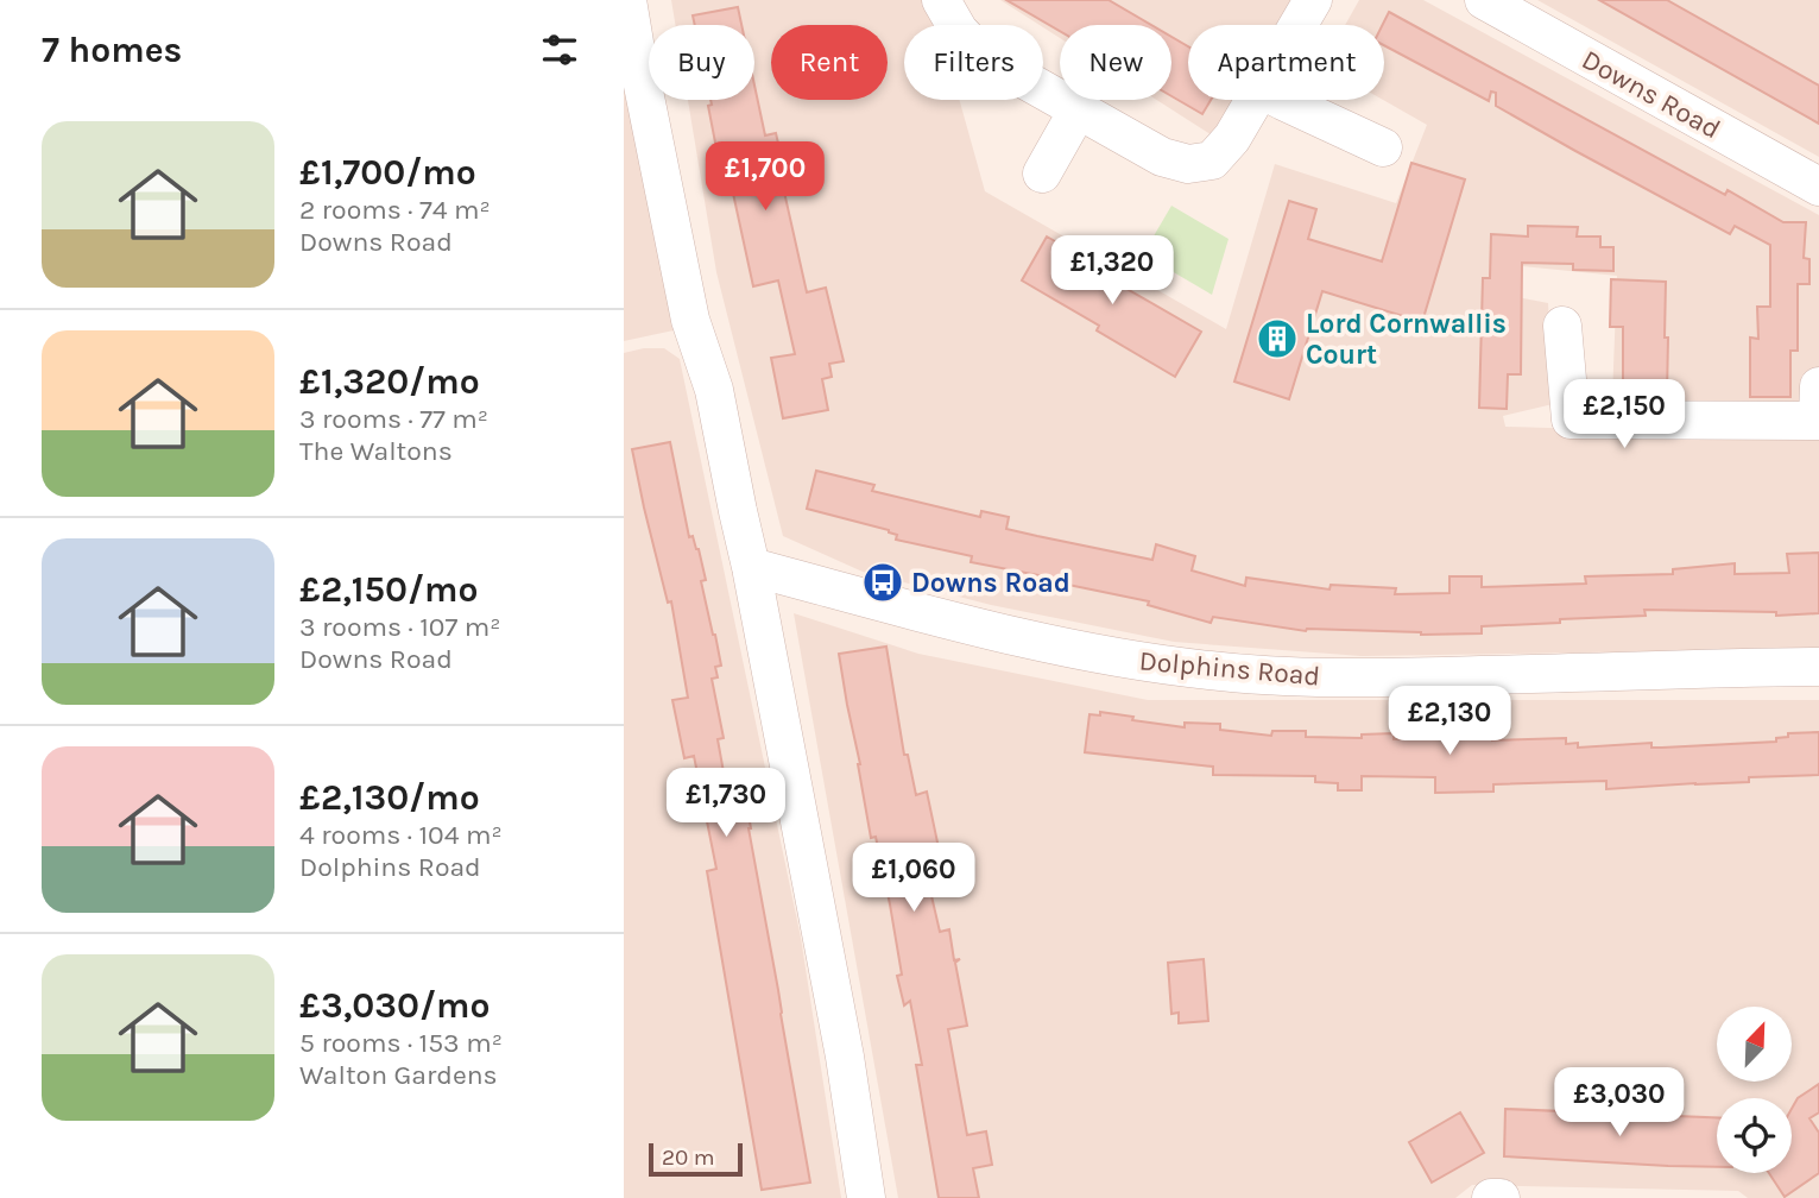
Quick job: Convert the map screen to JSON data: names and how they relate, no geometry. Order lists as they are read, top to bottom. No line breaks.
{"streets":{"street":["Downs Road","Dolphins Road"]},"places":{"building":["Lord Cornwallis Court"],"bus stop":["Downs Road"]},"scale_bar":"20 m","north":"top right","page":{"heading":"7 homes","chip":["Buy","Rent","Filters","New","Apartment"],"list":[{"name":"£1,700/mo","note":"2 rooms · 74 m² · Downs Road"},{"name":"£1,320/mo","note":"3 rooms · 77 m² · The Waltons"},{"name":"£2,150/mo","note":"3 rooms · 107 m² · Downs Road"},{"name":"£2,130/mo","note":"4 rooms · 104 m² · Dolphins Road"},{"name":"£3,030/mo","note":"5 rooms · 153 m² · Walton Gardens"}],"price":["£1,700","£1,320","£2,150","£2,130","£1,730","£1,060","£3,030"],"scale":"20 m"}}
